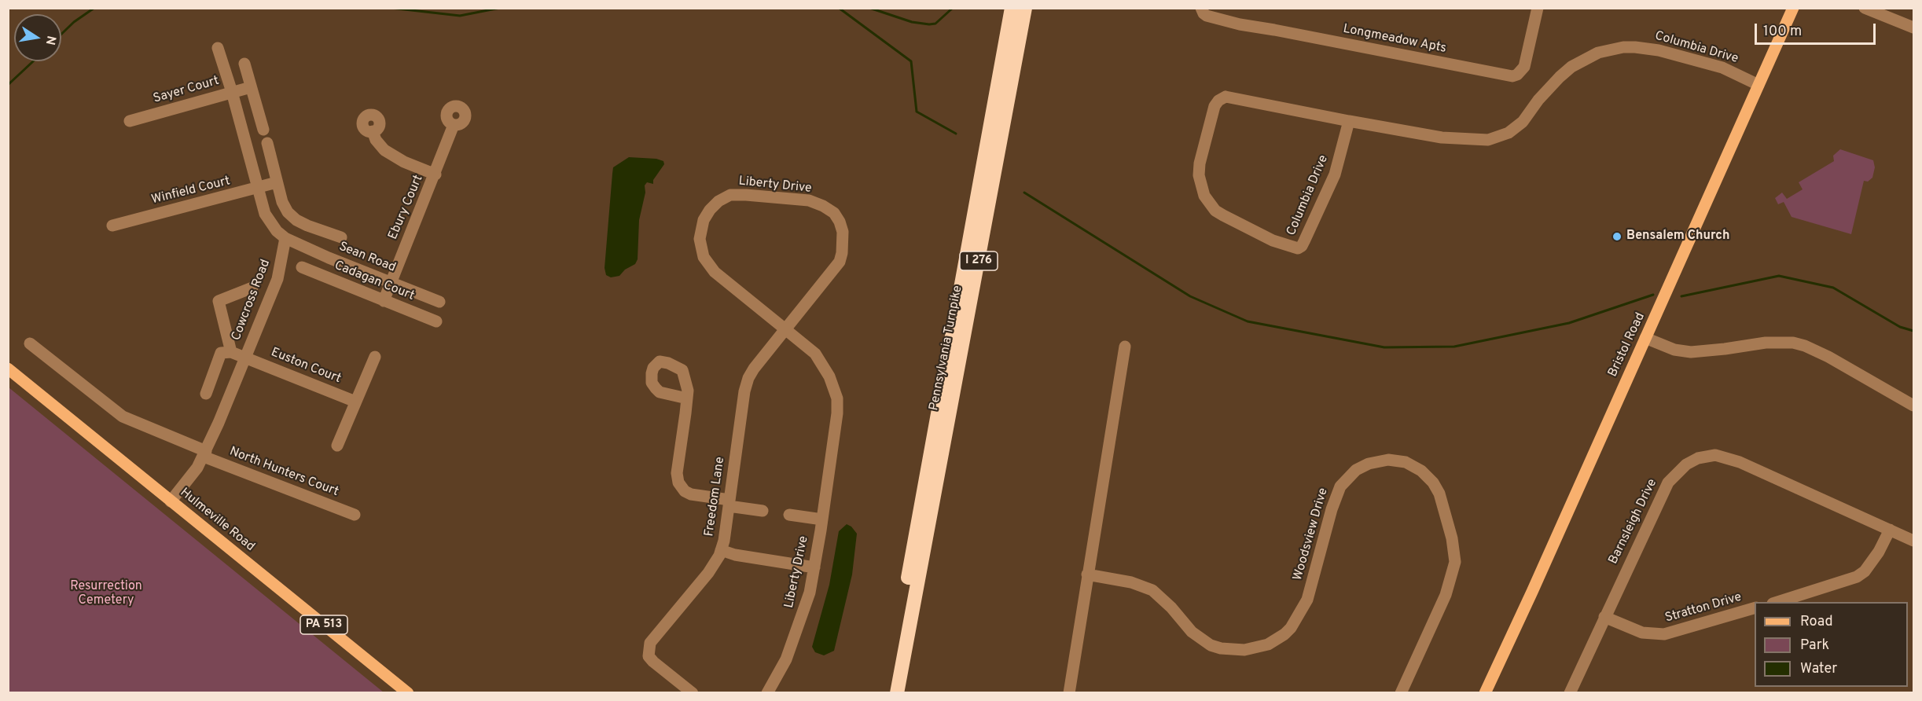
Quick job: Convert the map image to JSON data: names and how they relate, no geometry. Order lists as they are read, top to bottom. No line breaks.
{"streets":{"highway":["I 276","Pennsylvania Turnpike"],"main road":["Bristol Road","Hulmeville Road","PA 513"],"street":["Longmeadow Apts","Columbia Drive","Sayer Court","Liberty Drive","Winfield Court","Ebury Court","Sean Road","Cadagan Court","Cowcross Road","Euston Court","North Hunters Court","Freedom Lane","Barnsleigh Drive","Woodsview Drive","Stratton Drive"]},"crossings":[["Columbia Drive","Bristol Road"],["Liberty Drive","Freedom Lane"],["Ebury Court","Sean Road"],["Ebury Court","Cadagan Court"],["Sean Road","Cowcross Road"],["Cowcross Road","Euston Court"],["Cowcross Road","North Hunters Court"],["Cowcross Road","Hulmeville Road"],["Barnsleigh Drive","Stratton Drive"]],"parks":["Resurrection Cemetery"],"places":["Bensalem Church"],"legend":["Road","Park","Water"],"scale_bar":"100 m","north":"right"}
